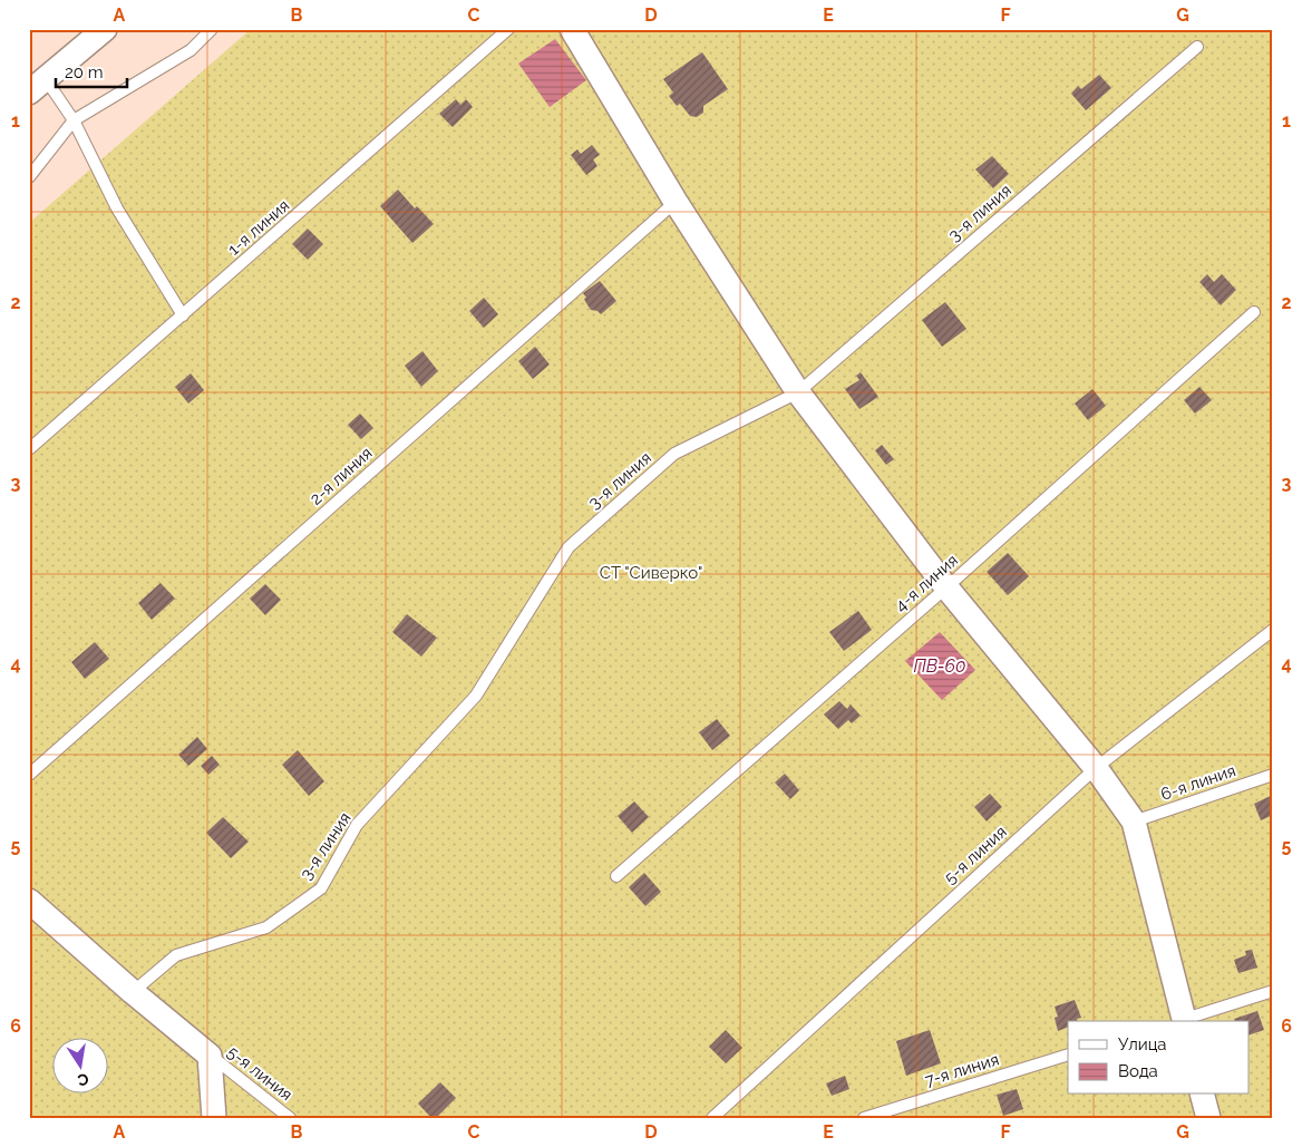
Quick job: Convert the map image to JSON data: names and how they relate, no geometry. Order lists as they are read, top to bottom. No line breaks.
{"streets":{"lane":["3-я линия","1-я линия","2-я линия","4-я линия","6-я линия","5-я линия","7-я линия"]},"water":["ПВ-60"],"parks":["СТ \"Сиверко\""],"legend":["Улица","Вода"],"scale_bar":"20 m","north":"bottom","grid":{"columns":["A","B","C","D","E","F","G"],"rows":["1","2","3","4","5","6"]}}
